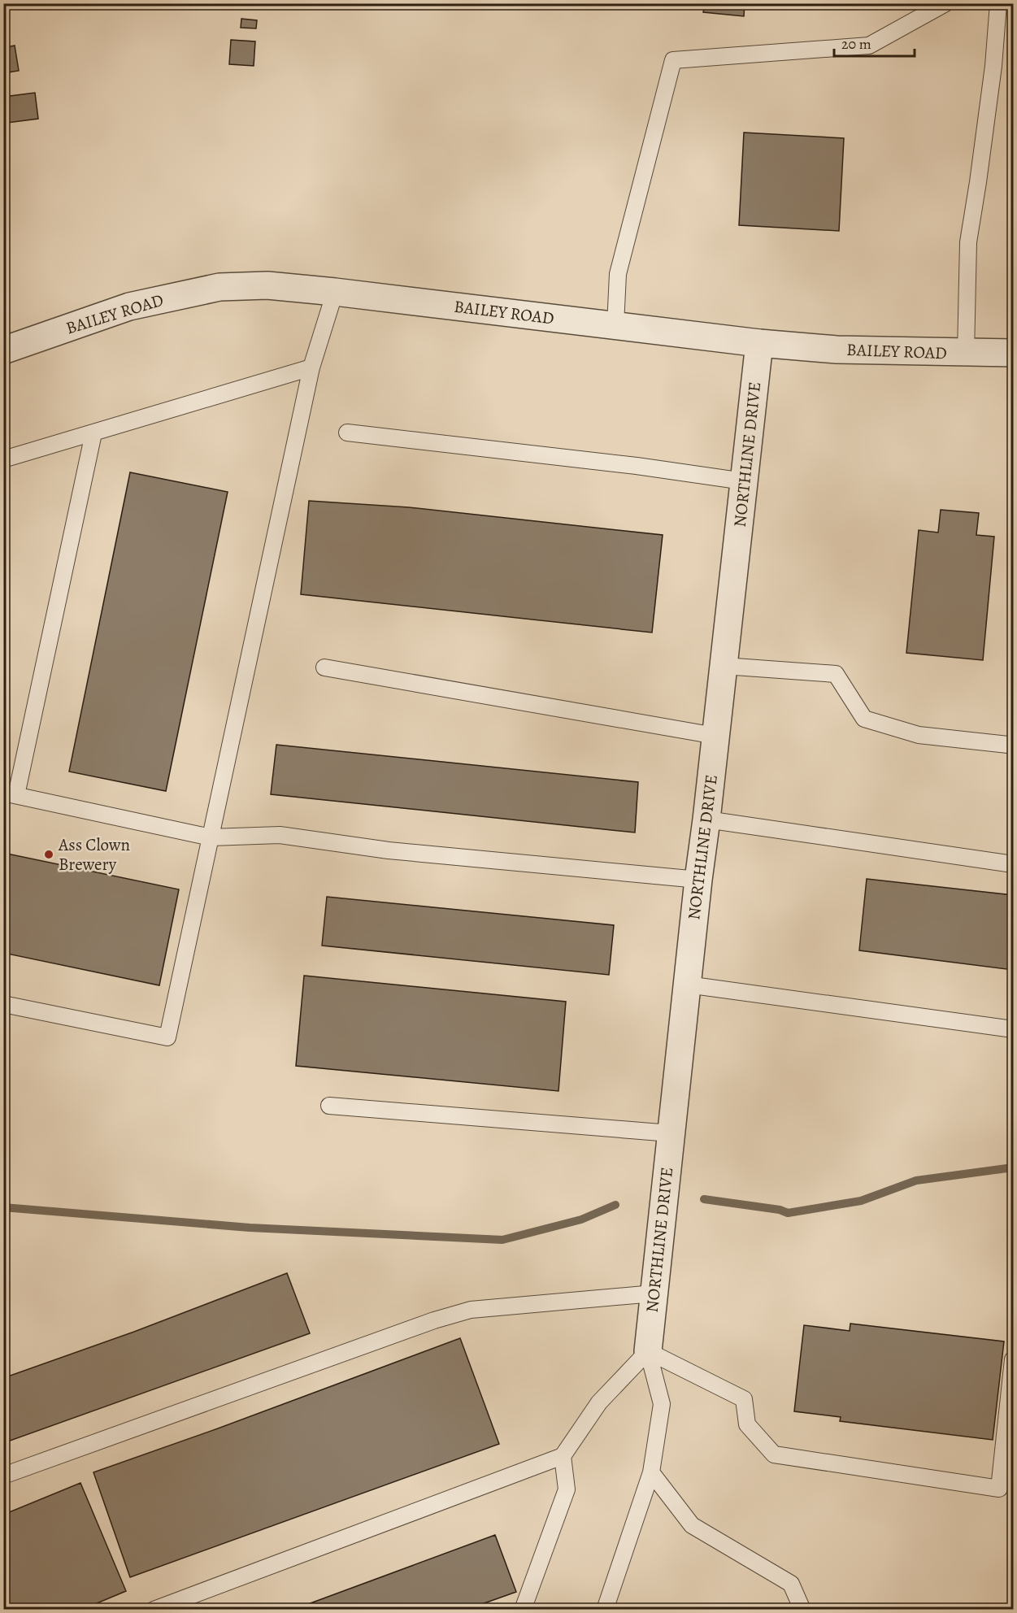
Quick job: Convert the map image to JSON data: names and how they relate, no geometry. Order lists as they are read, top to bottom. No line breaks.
{"streets":{"street":["BAILEY ROAD","NORTHLINE DRIVE"]},"crossings":[["BAILEY ROAD","NORTHLINE DRIVE"]],"places":["Ass Clown Brewery"],"scale_bar":"20 m"}
